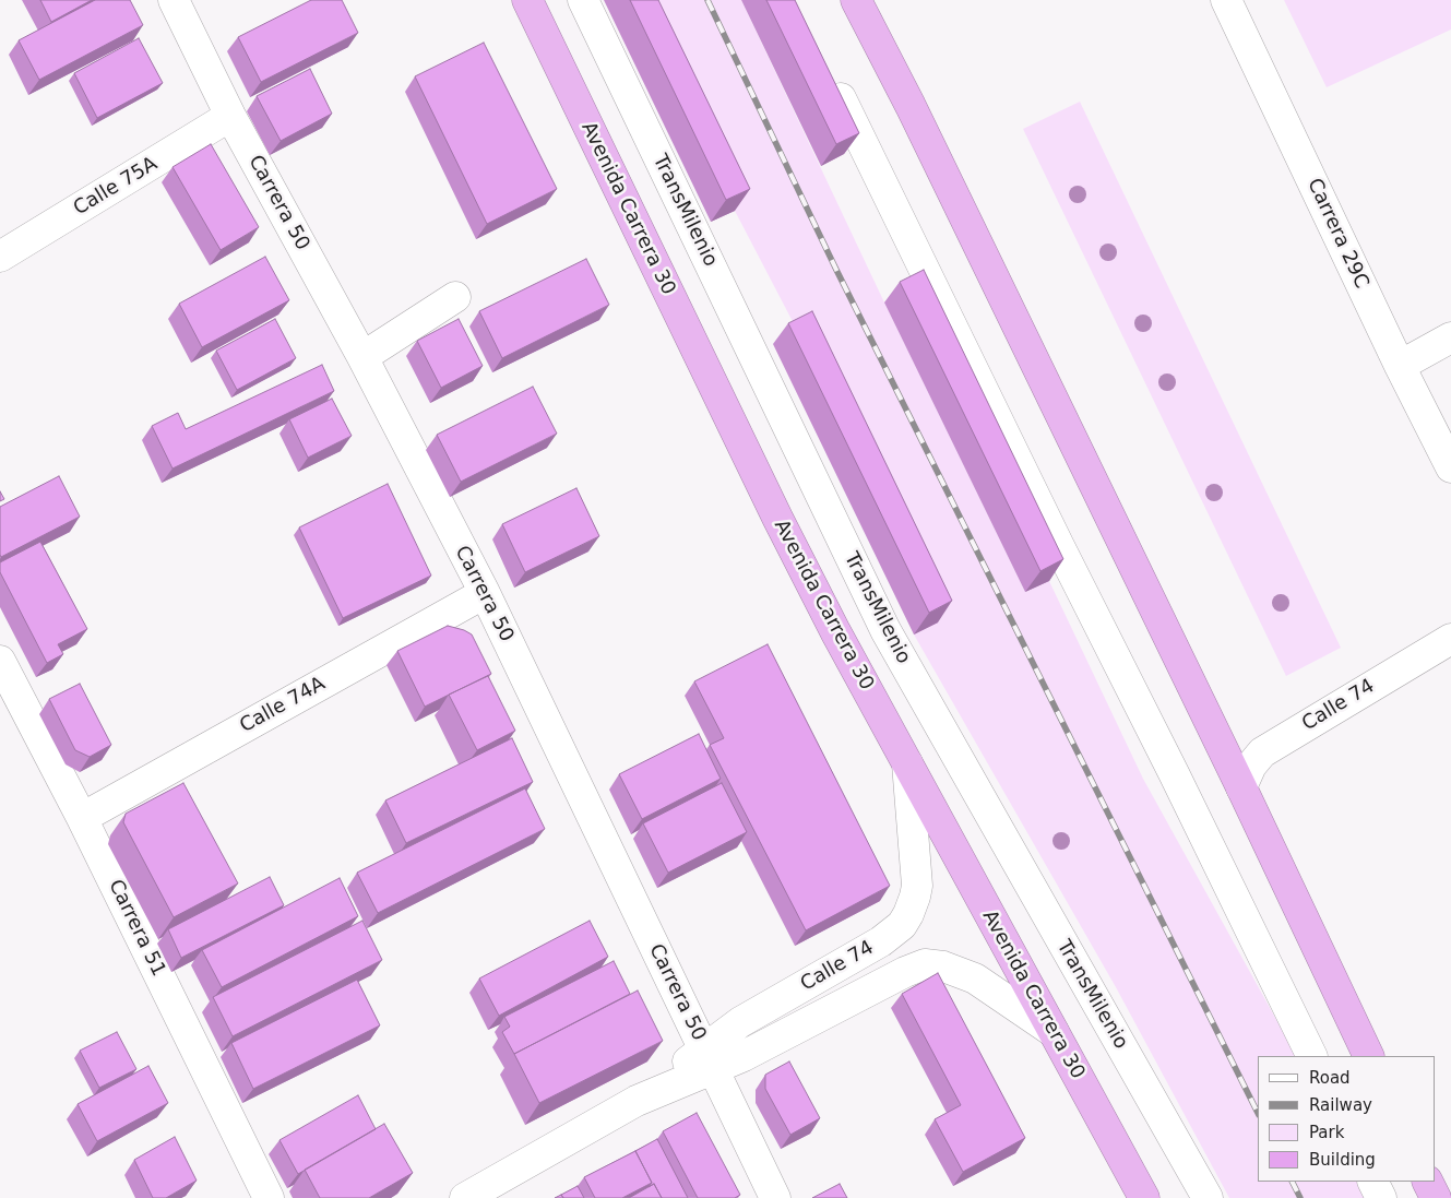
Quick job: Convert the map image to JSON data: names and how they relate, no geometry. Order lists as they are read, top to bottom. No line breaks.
{"streets":{"highway":["Avenida Carrera 30"],"street":["Calle 75A","Carrera 50","TransMilenio","Carrera 29C","Calle 74A","Calle 74","Carrera 51"]},"crossings":[["Calle 75A","Carrera 50"],["Carrera 50","Calle 74A"],["Carrera 50","Calle 74"],["Avenida Carrera 30","Calle 74"],["Calle 74A","Carrera 51"]],"legend":["Road","Railway","Park","Building"]}
